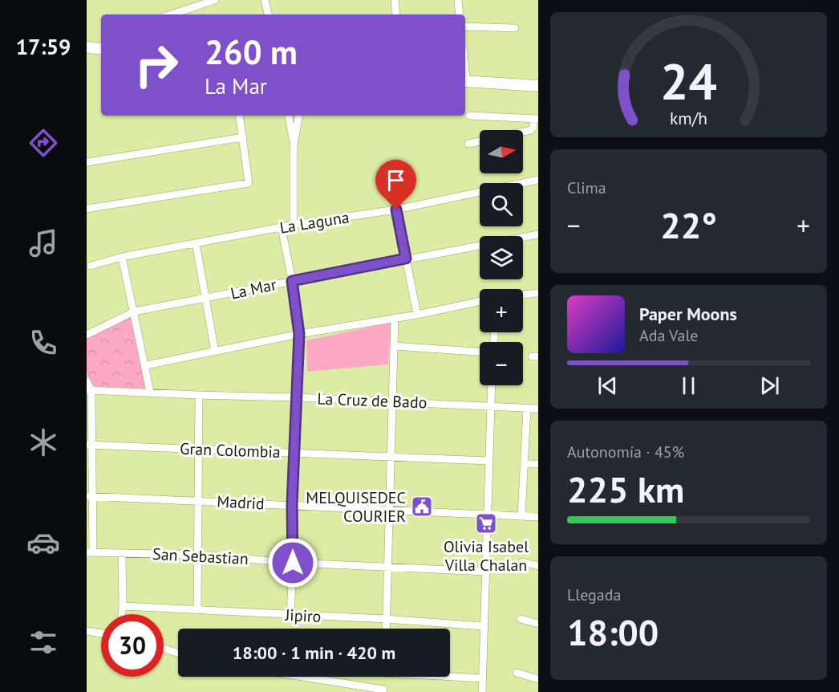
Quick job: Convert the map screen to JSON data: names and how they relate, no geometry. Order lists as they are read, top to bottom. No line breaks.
{"streets":{"street":["La Laguna","La Mar","La Cruz de Bado","Gran Colombia","Madrid","San Sebastian","Jipiro"]},"places":{"public building":["MELQUISEDEC COURIER"],"supermarket":["Olivia Isabel Villa Chalan"]},"north":"right","page":{"tabs":"17:59","turn":["260 m","La Mar"],"map_buttons":["+","−"],"tile":["Clima",["Autonomía · 45%","225 km"],["Llegada","18:00"]],"heat":["−","22°","+"],"song":["Paper Moons","Ada Vale"],"limit":"30","trip":"18:00 · 1 min · 420 m","gauge":["24","km/h"]}}
